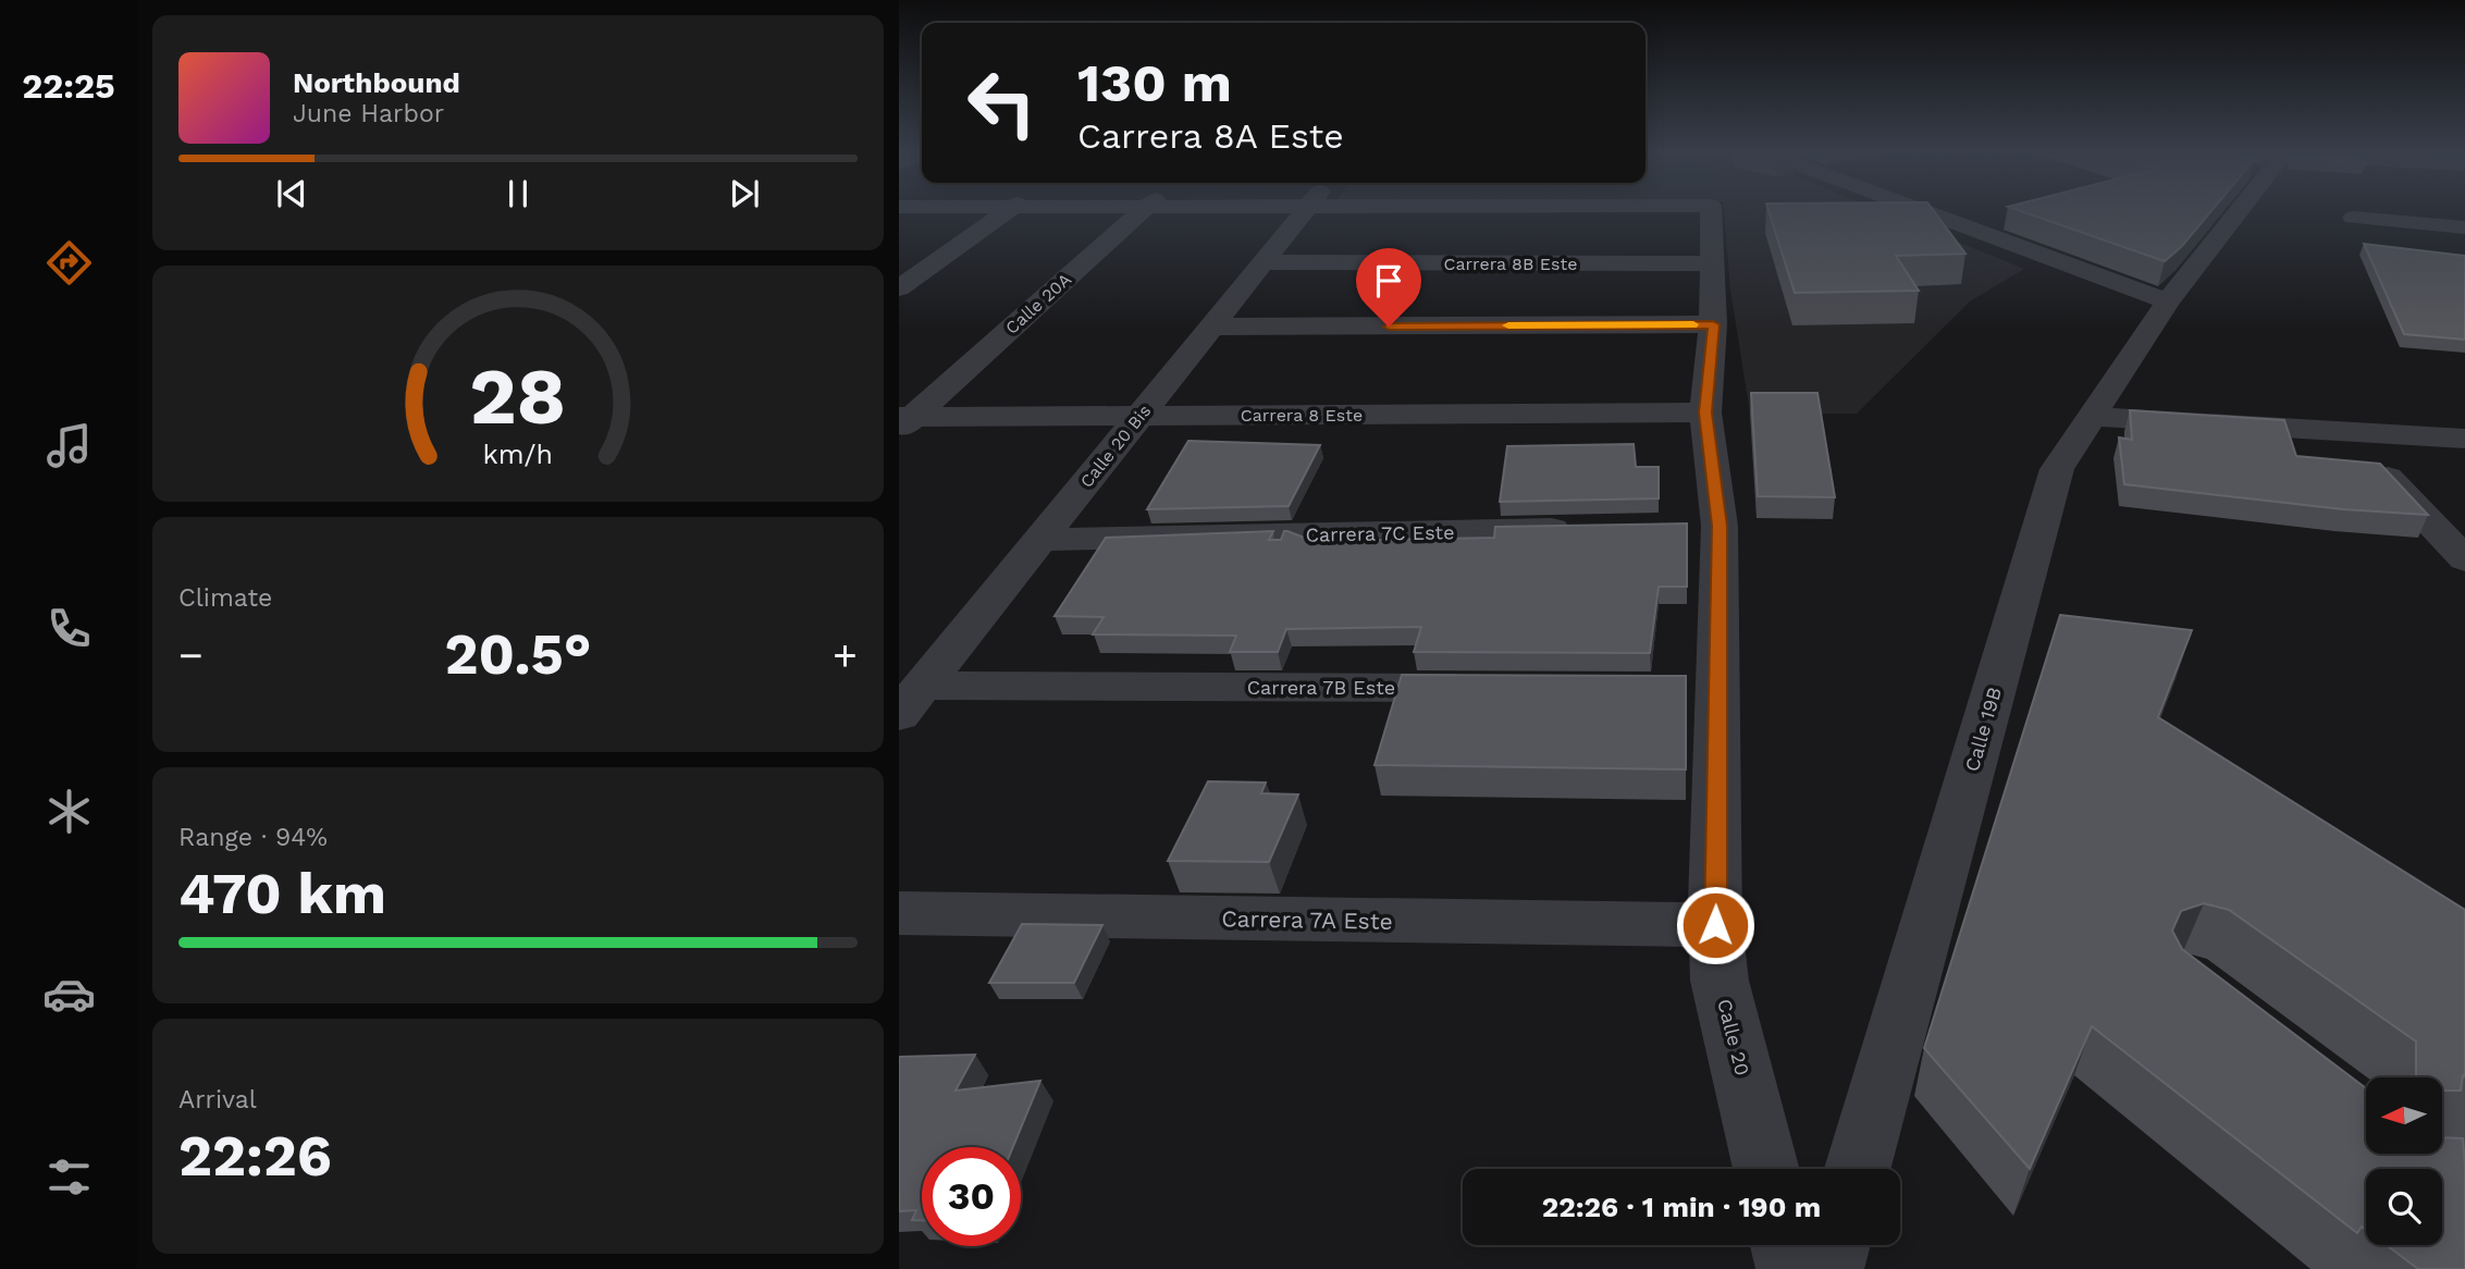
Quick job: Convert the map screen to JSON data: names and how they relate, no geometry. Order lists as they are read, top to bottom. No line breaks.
{"streets":{"street":["Carrera 8B Este","Calle 20A","Carrera 8 Este","Calle 20 Bis","Carrera 7C Este","Carrera 7B Este","Calle 19B","Carrera 7A Este","Calle 20"]},"crossings":[["Carrera 8B Este","Calle 20 Bis"],["Carrera 8B Este","Calle 20"],["Calle 20A","Carrera 8 Este"],["Carrera 8 Este","Calle 20 Bis"],["Carrera 8 Este","Calle 20"],["Calle 20 Bis","Carrera 7C Este"],["Calle 20 Bis","Carrera 7B Este"],["Carrera 7A Este","Calle 20"]],"north":"left","page":{"tabs":"22:25","turn":["130 m","Carrera 8A Este"],"song":["Northbound","June Harbor"],"tile":["Climate",["Range · 94%","470 km"],["Arrival","22:26"]],"heat":["−","20.5°","+"],"limit":"30","trip":"22:26 · 1 min · 190 m","gauge":["28","km/h"]}}
